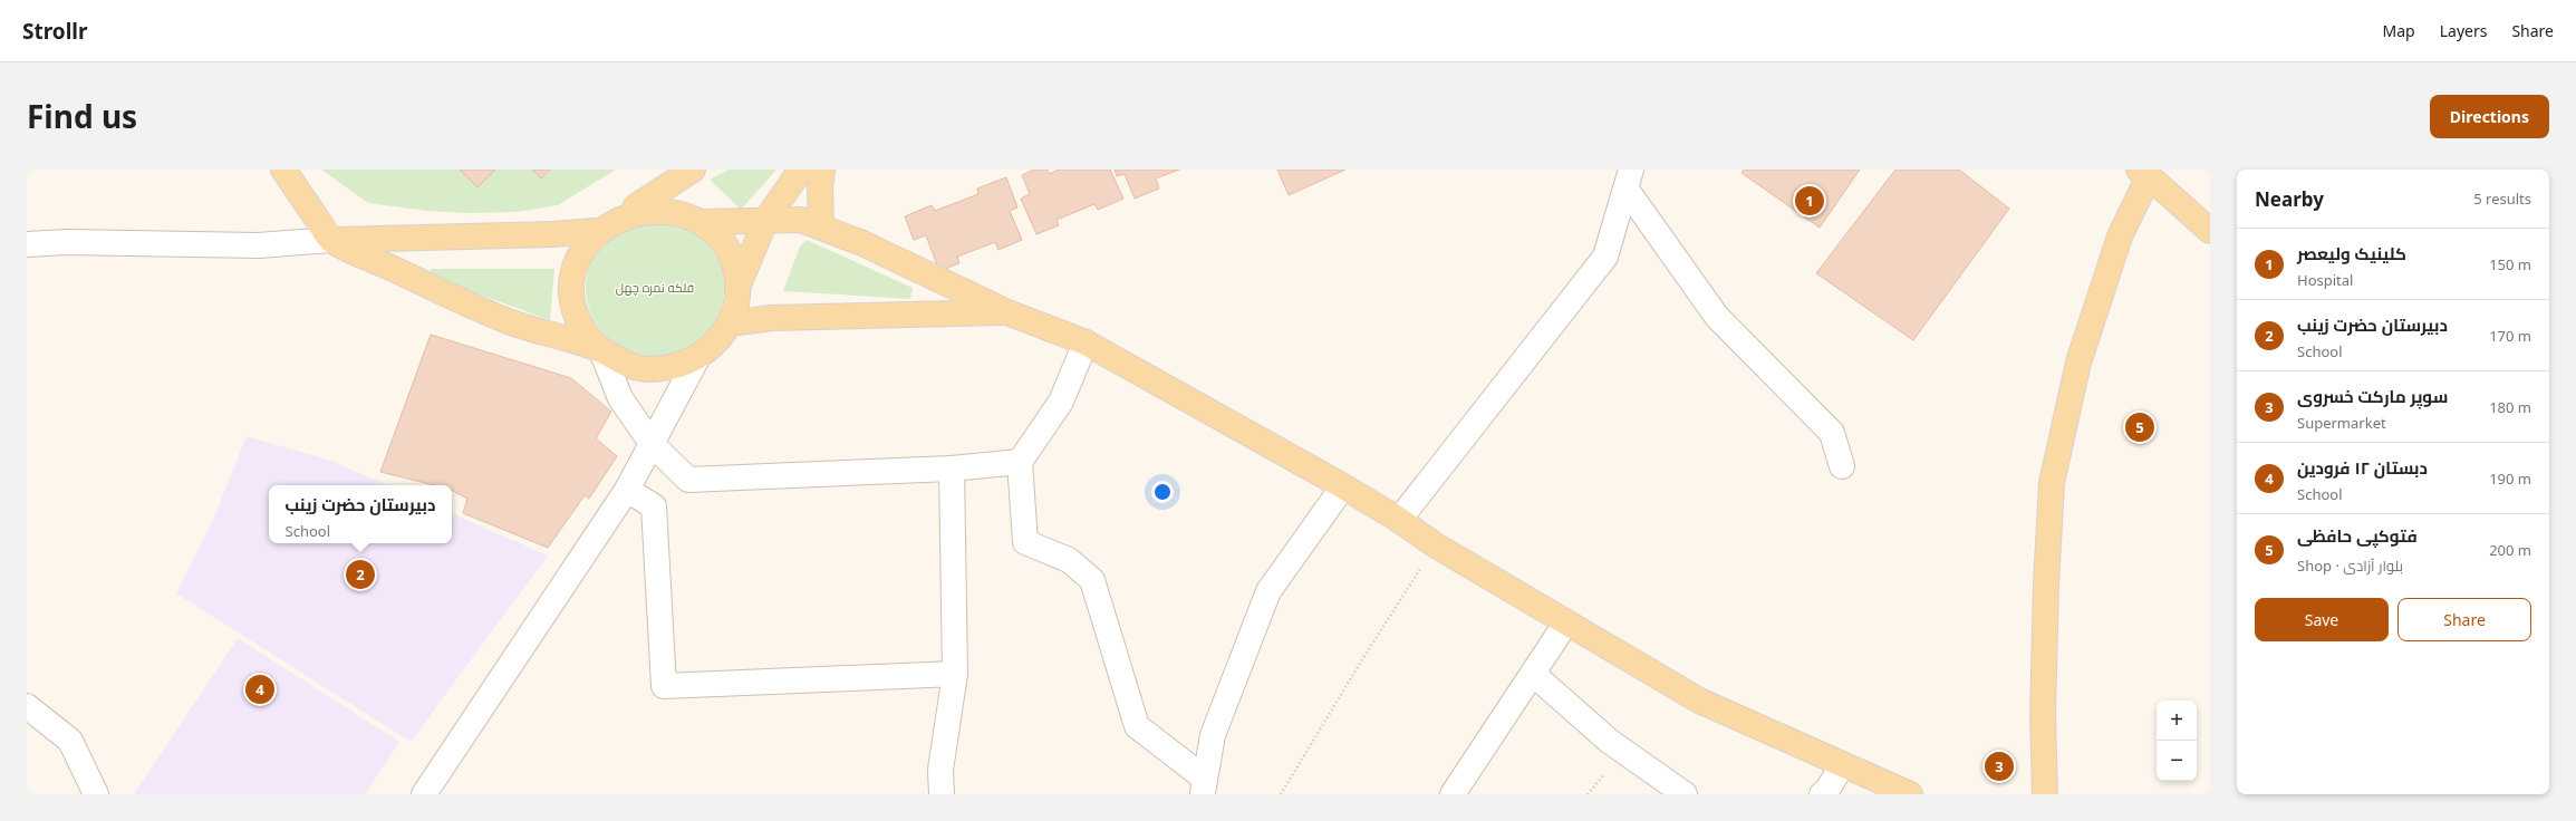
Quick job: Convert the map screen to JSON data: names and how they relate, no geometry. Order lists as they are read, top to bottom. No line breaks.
{"parks":["فلکه نمره چهل"],"page":{"header":"Strollr","nav":["Map","Layers","Share"],"title":"Find us","buttons":["Directions",["Save","Share"]],"heading":["Nearby","5 results"],"pins":["1","5","2","4","3"],"list":[{"mark":"1","name":"کلینیک ولیعصر","note":"Hospital","value":"150 m"},{"mark":"2","name":"دبیرستان حضرت زینب","note":"School","value":"170 m"},{"mark":"3","name":"سوپر مارکت خسروی","note":"Supermarket","value":"180 m"},{"mark":"4","name":"دبستان ۱۲ فرودین","note":"School","value":"190 m"},{"mark":"5","name":"فتوکپی حافظی","note":"Shop · بلوار آزادی","value":"200 m"}],"popup":["دبیرستان حضرت زینب","School"],"map_buttons":["+","−"]}}
